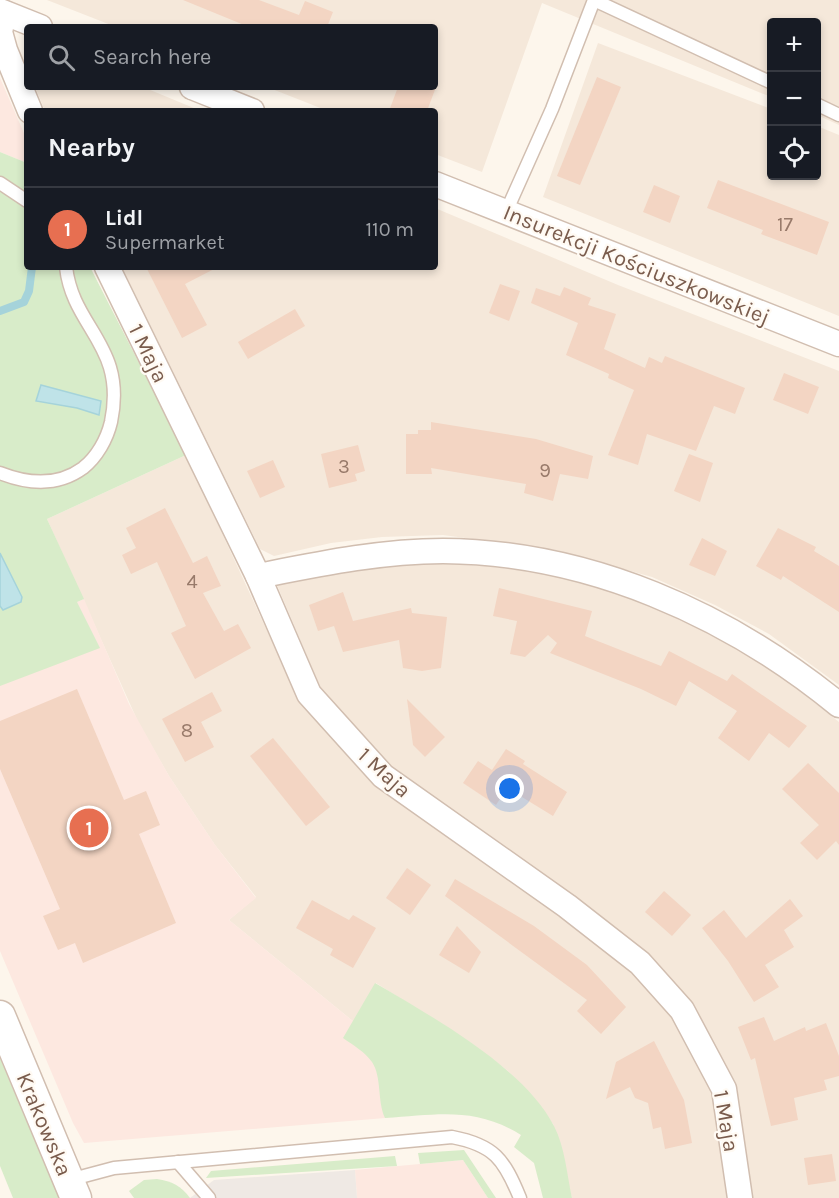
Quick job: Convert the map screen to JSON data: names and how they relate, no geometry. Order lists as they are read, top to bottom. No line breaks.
{"streets":{"street":["Insurekcji Kościuszkowskiej","1 Maja","Krakowska"]},"house_numbers":["17","3","9","4","8"],"page":{"map_buttons":["+","−"],"search":"Search here","heading":"Nearby","list":[{"mark":"1","name":"Lidl","note":"Supermarket","value":"110 m"}],"pins":"1"}}
